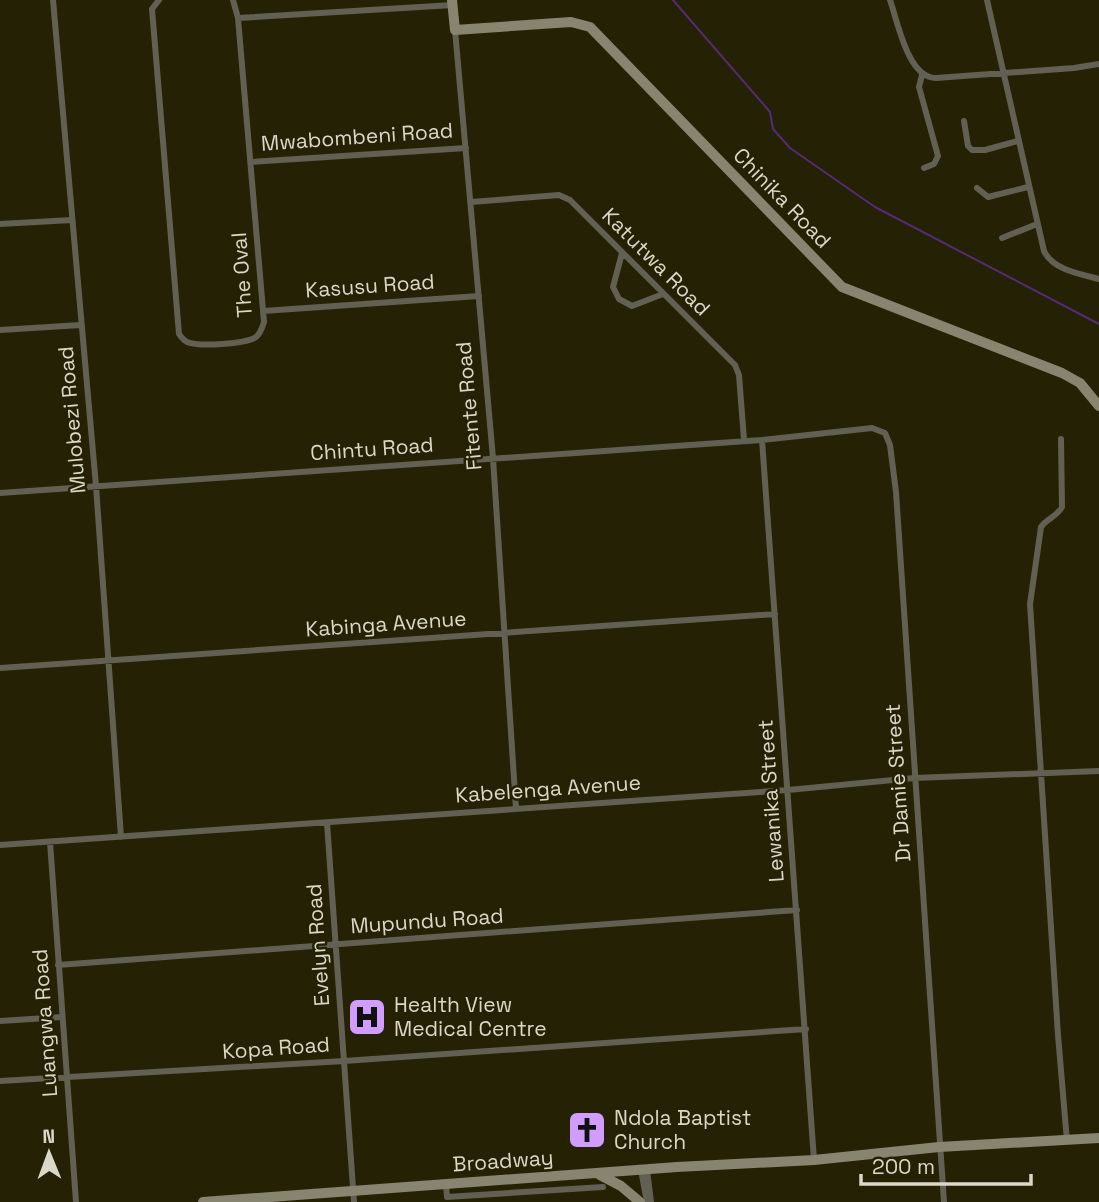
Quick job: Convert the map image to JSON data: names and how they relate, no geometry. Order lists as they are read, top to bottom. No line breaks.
{"streets":{"main road":["Chinika Road","Fitente Road","Broadway"],"street":["Mwabombeni Road","Katutwa Road","The Oval","Kasusu Road","Mulobezi Road","Chintu Road","Kabinga Avenue","Dr Damie Street","Kabelenga Avenue","Lewanika Street","Mupundu Road","Evelyn Road","Luangwa Road","Kopa Road"]},"crossings":[["Mwabombeni Road","The Oval"],["Mwabombeni Road","Fitente Road"],["Chinika Road","Fitente Road"],["Katutwa Road","Fitente Road"],["Katutwa Road","Chintu Road"],["The Oval","Kasusu Road"],["Kasusu Road","Fitente Road"],["Fitente Road","Chintu Road"],["Fitente Road","Kabinga Avenue"],["Fitente Road","Kabelenga Avenue"],["Mulobezi Road","Chintu Road"],["Mulobezi Road","Kabinga Avenue"],["Mulobezi Road","Kabelenga Avenue"],["Chintu Road","Dr Damie Street"],["Chintu Road","Lewanika Street"],["Kabinga Avenue","Lewanika Street"],["Dr Damie Street","Kabelenga Avenue"],["Dr Damie Street","Broadway"],["Kabelenga Avenue","Lewanika Street"],["Kabelenga Avenue","Evelyn Road"],["Kabelenga Avenue","Luangwa Road"],["Lewanika Street","Mupundu Road"],["Lewanika Street","Kopa Road"],["Lewanika Street","Broadway"],["Mupundu Road","Evelyn Road"],["Mupundu Road","Luangwa Road"],["Evelyn Road","Kopa Road"],["Evelyn Road","Broadway"],["Luangwa Road","Kopa Road"]],"places":{"hospital":["Health View Medical Centre"],"church":["Ndola Baptist Church"]},"scale_bar":"200 m","north":"top"}
